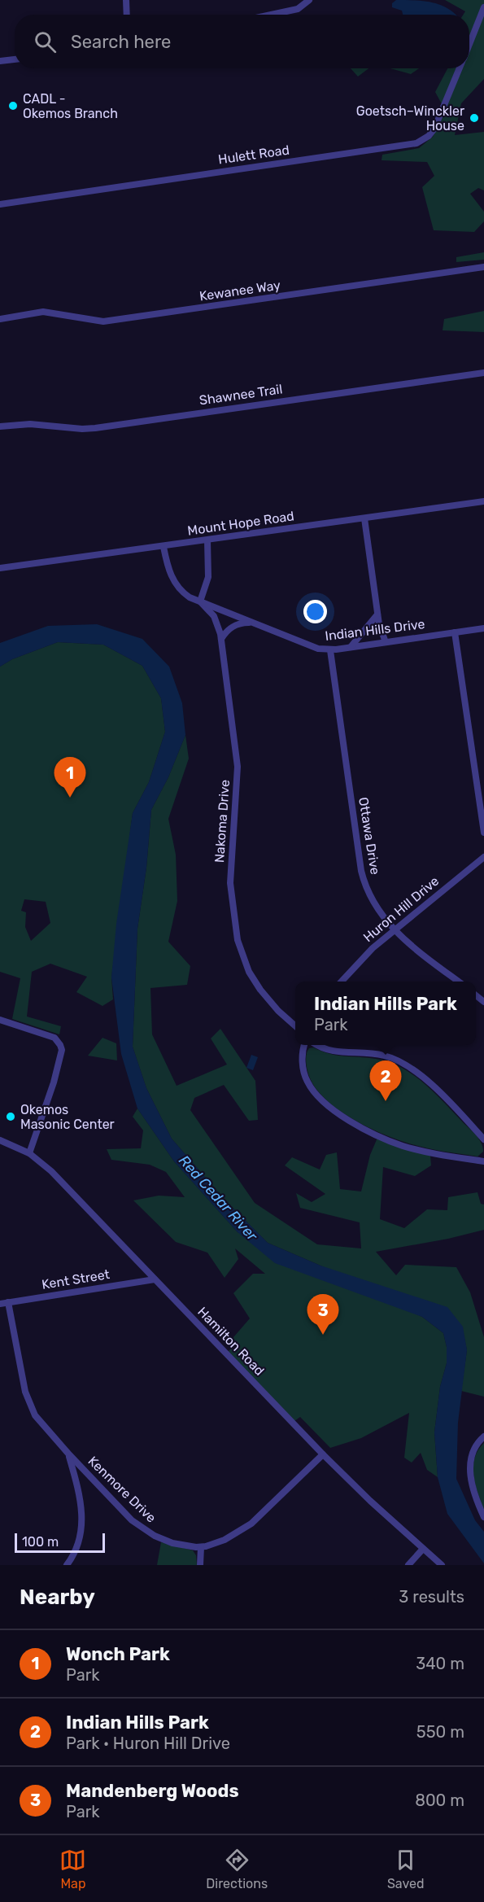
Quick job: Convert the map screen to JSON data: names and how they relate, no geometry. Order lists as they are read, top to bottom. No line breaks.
{"streets":{"street":["Hulett Road","Kewanee Way","Shawnee Trail","Mount Hope Road","Indian Hills Drive","Nakoma Drive","Ottawa Drive","Huron Hill Drive","Kent Street","Hamilton Road","Kenmore Drive"]},"crossings":[["Mount Hope Road","Indian Hills Drive"],["Indian Hills Drive","Nakoma Drive"],["Indian Hills Drive","Ottawa Drive"],["Ottawa Drive","Huron Hill Drive"],["Kent Street","Hamilton Road"],["Kent Street","Kenmore Drive"],["Hamilton Road","Kenmore Drive"]],"water":["Red Cedar River"],"places":["CADL - Okemos Branch","Goetsch–Winckler House","Okemos Masonic Center"],"scale_bar":"100 m","page":{"search":"Search here","pins":["1","2","3"],"popup":["Indian Hills Park","Park"],"scale":"100 m","heading":["Nearby","3 results"],"list":[{"mark":"1","name":"Wonch Park","note":"Park","value":"340 m"},{"mark":"2","name":"Indian Hills Park","note":"Park · Huron Hill Drive","value":"550 m"},{"mark":"3","name":"Mandenberg Woods","note":"Park","value":"800 m"}],"nav":["Map","Directions","Saved"]}}
